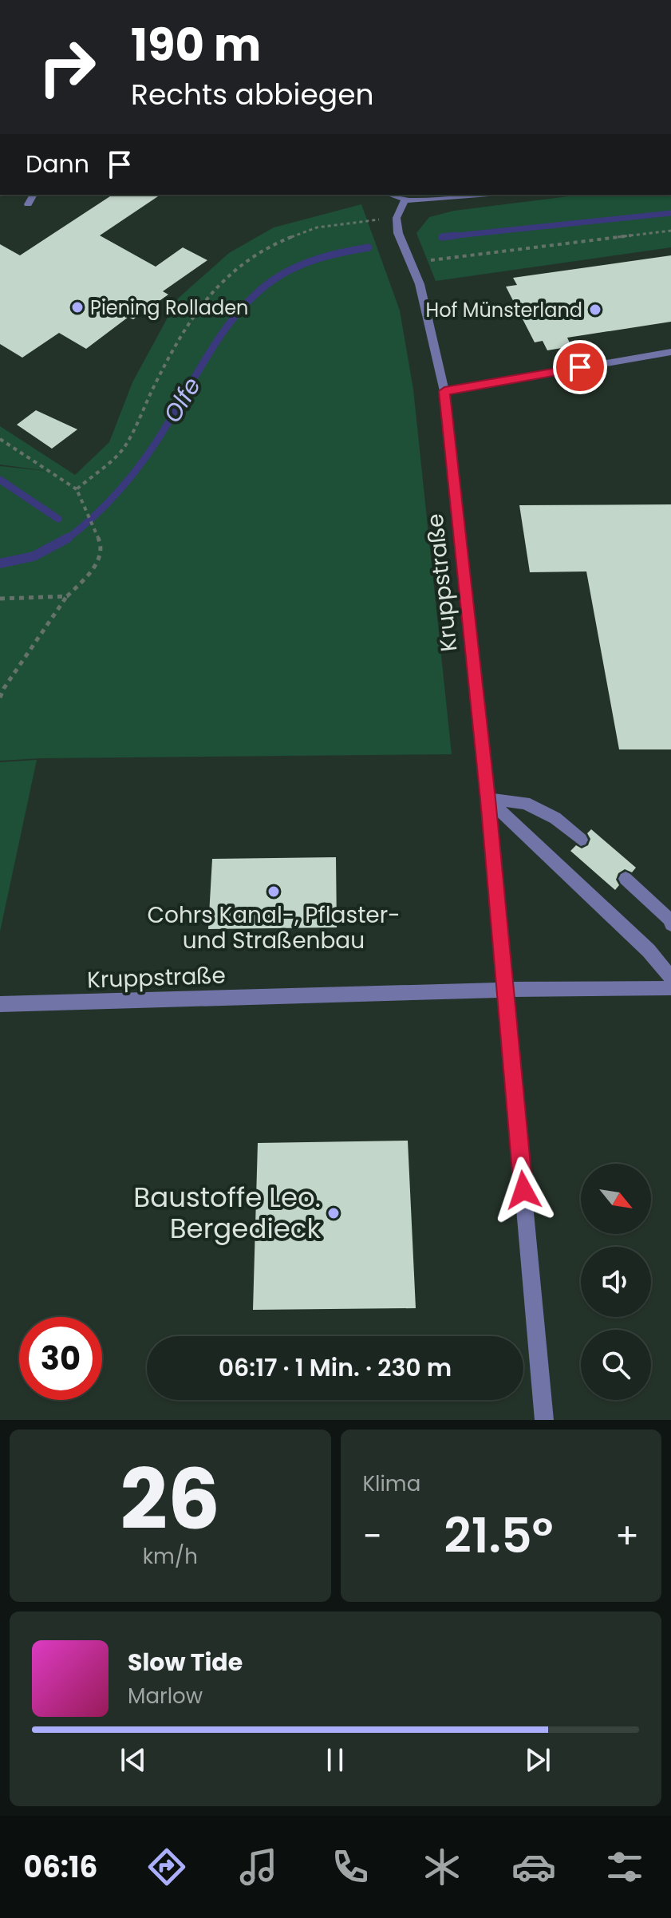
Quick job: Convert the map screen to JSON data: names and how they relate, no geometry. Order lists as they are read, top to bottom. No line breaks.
{"streets":{"street":["Kruppstraße"]},"water":["Olfe"],"places":["Piening Rolladen","Hof Münsterland","Cohrs Kanal-, Pflaster- und Straßenbau","Baustoffe Leo. Bergedieck"],"north":"bottom right","page":{"turn":["190 m","Rechts abbiegen"],"then":"Dann","limit":"30","trip":"06:17 · 1 Min. · 230 m","tile":[["26","km/h"],"Klima"],"heat":["−","21.5°","+"],"song":["Slow Tide","Marlow"],"tabs":"06:16"}}
